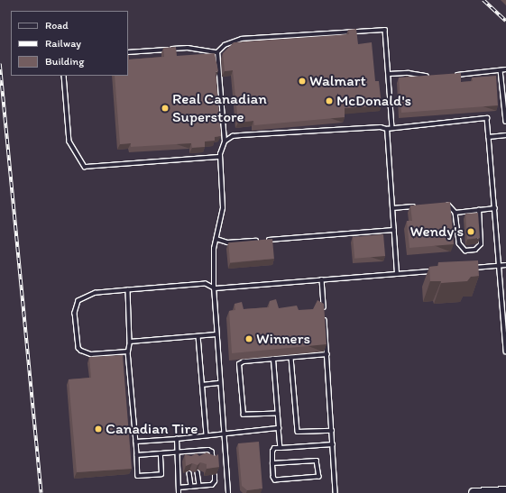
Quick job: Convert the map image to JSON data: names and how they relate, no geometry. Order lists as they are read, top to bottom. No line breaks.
{"places":["Walmart","McDonald's","Real Canadian Superstore","Wendy's","Winners","Canadian Tire"],"legend":["Road","Railway","Building"]}
